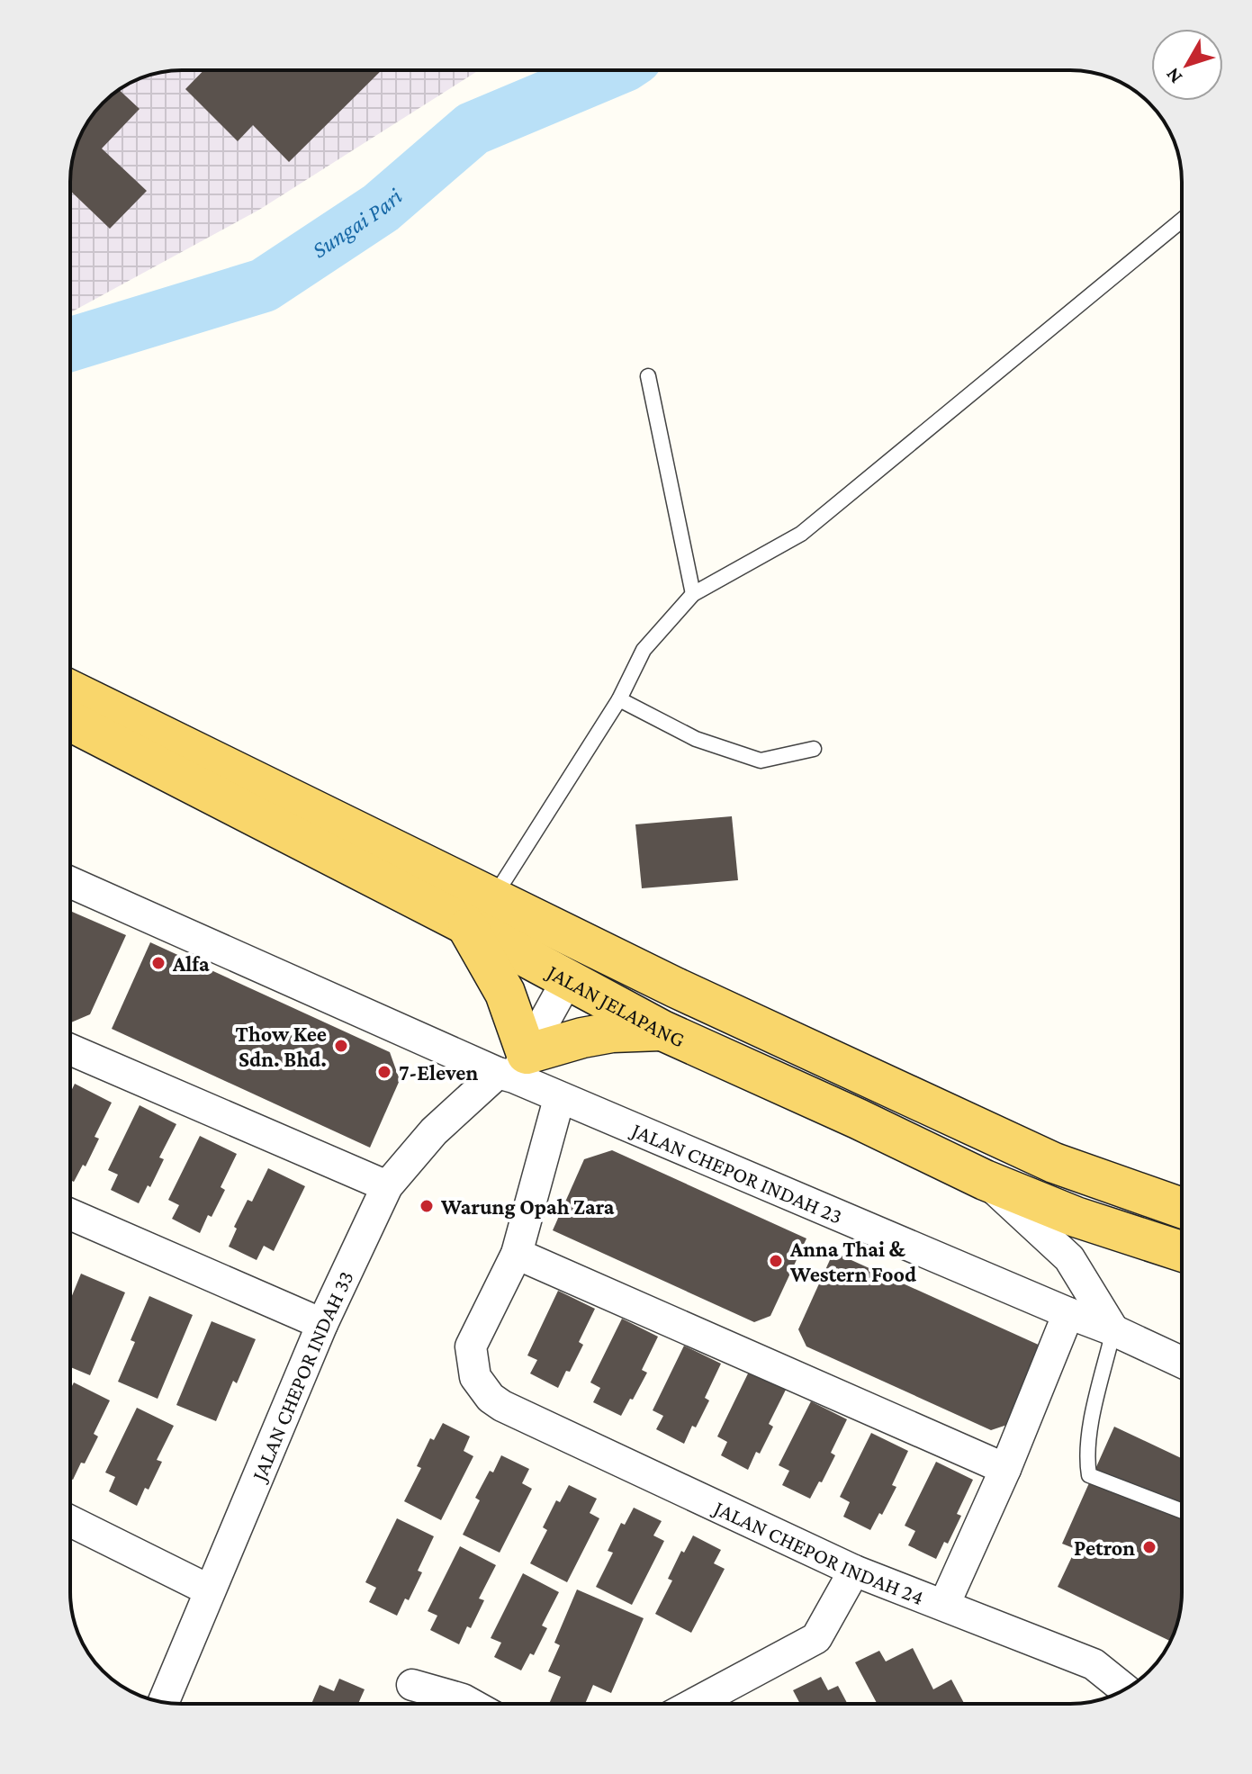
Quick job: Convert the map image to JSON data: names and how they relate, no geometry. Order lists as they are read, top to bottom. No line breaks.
{"streets":{"main road":["JALAN JELAPANG"],"street":["JALAN CHEPOR INDAH 23","JALAN CHEPOR INDAH 33","JALAN CHEPOR INDAH 24"]},"crossings":[["JALAN JELAPANG","JALAN CHEPOR INDAH 33"],["JALAN CHEPOR INDAH 23","JALAN CHEPOR INDAH 33"]],"water":["Sungai Pari"],"places":["Alfa","Thow Kee Sdn. Bhd.","7-Eleven","Warung Opah Zara","Anna Thai & Western Food","Petron"],"north":"bottom left"}
